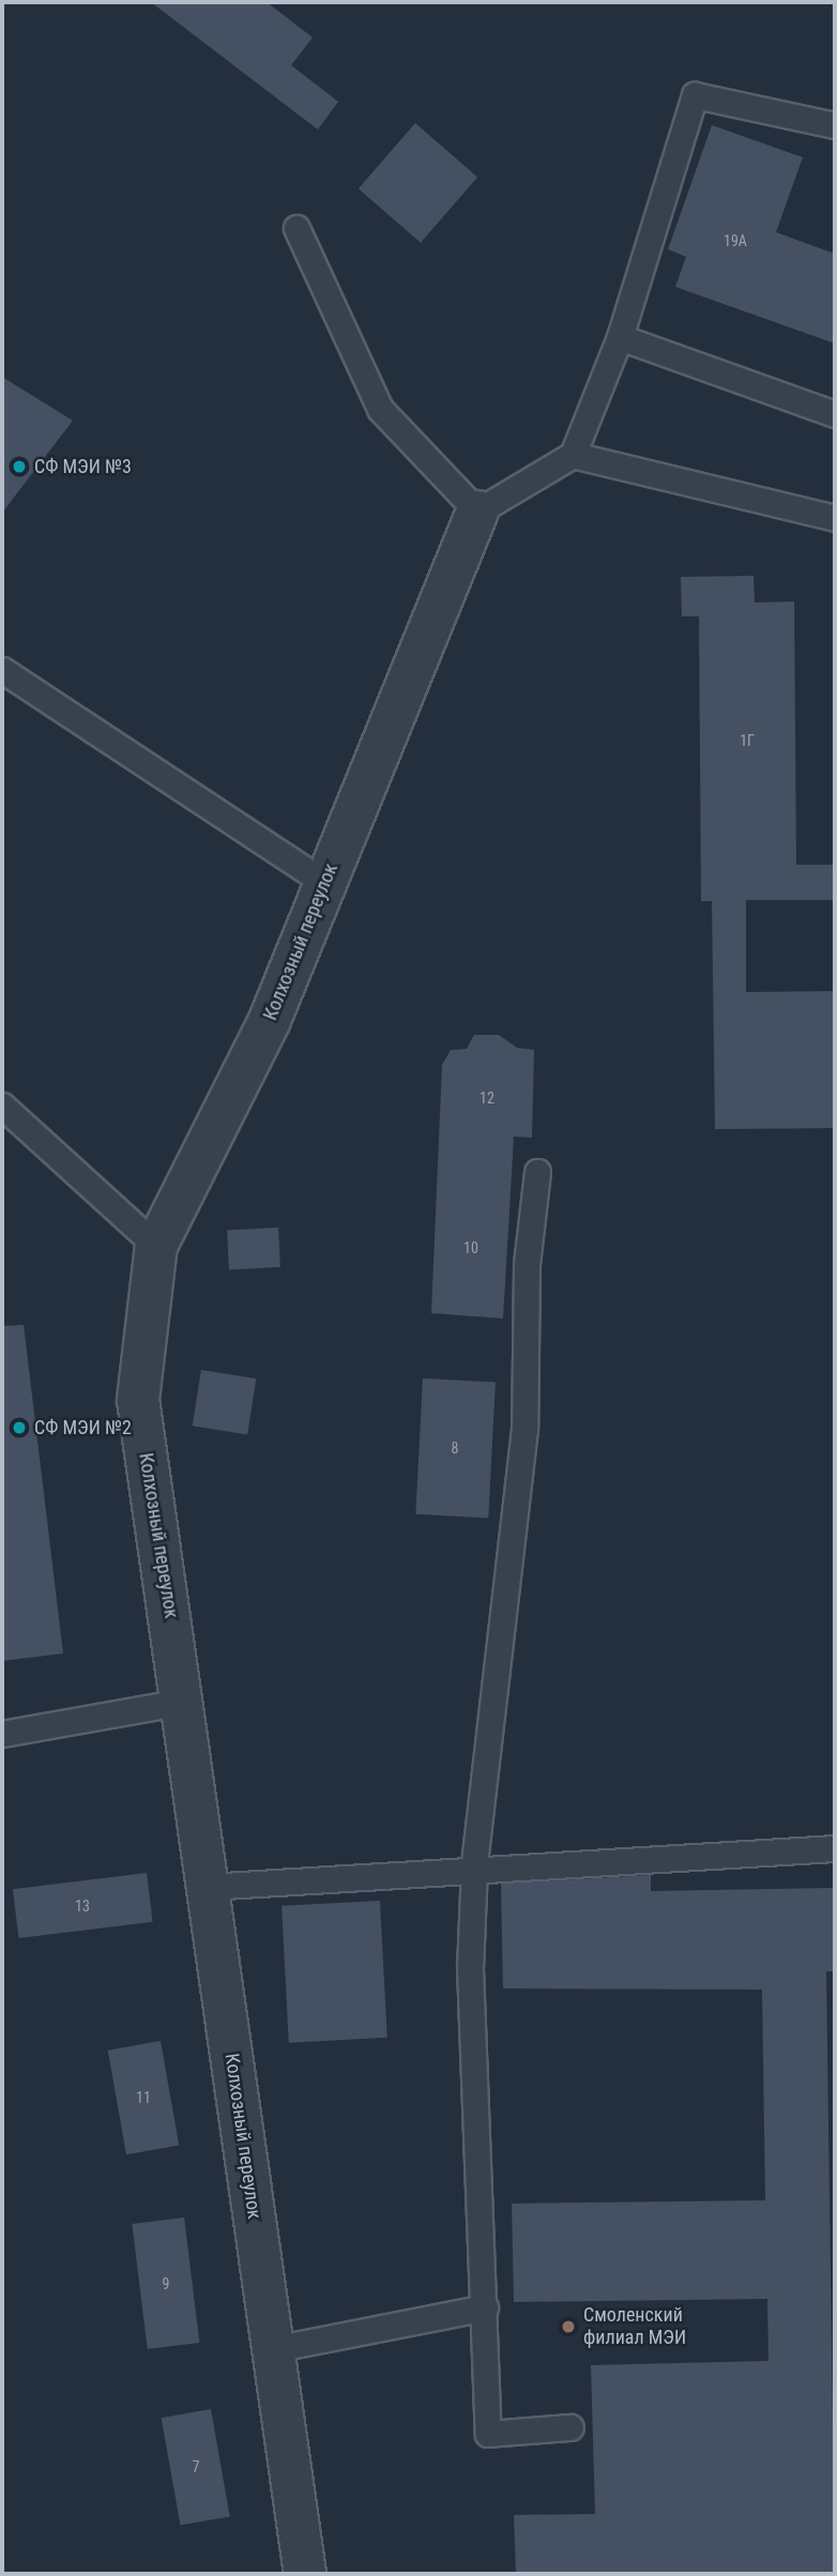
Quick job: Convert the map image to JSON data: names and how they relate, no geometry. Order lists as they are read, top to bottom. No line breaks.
{"streets":{"street":["Колхозный переулок"]},"places":["СФ МЭИ №3","СФ МЭИ №2","Смоленский филиал МЭИ"],"house_numbers":["19А","1Г","12","10","8","13","11","9","7"]}
